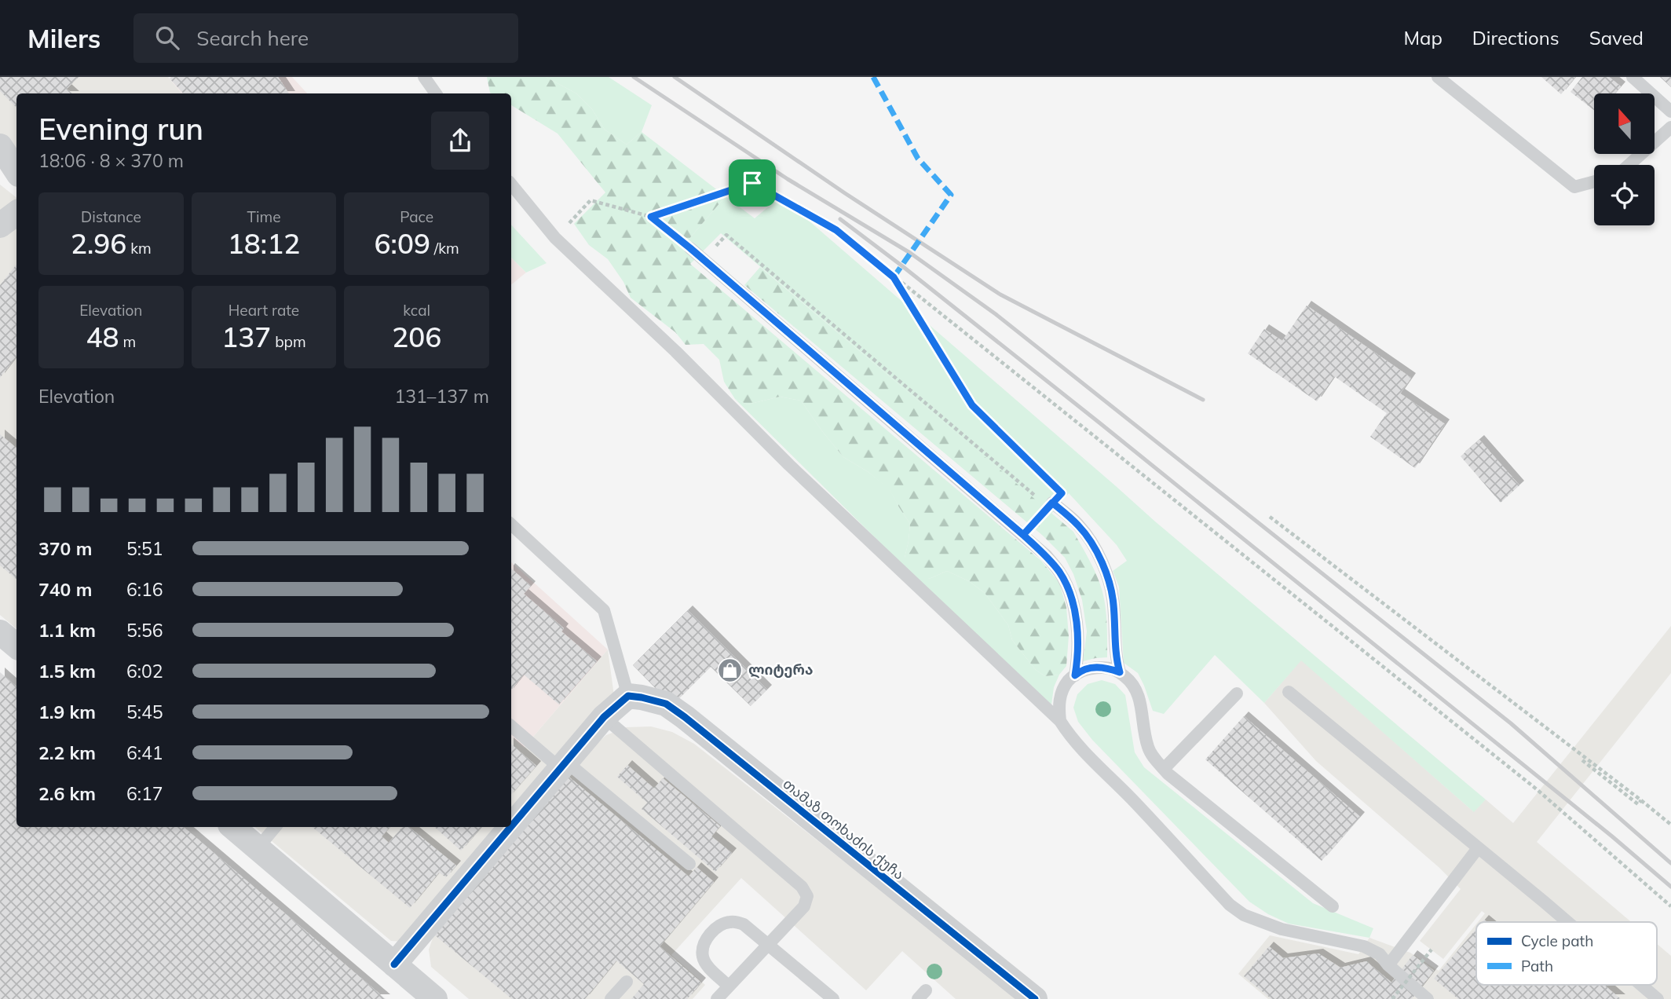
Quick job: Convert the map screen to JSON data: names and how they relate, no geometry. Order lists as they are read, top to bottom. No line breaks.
{"streets":{"street":["თამაზ თოხაძის ქუჩა"]},"places":{"shop":["ლიტერა"]},"legend":["Cycle path","Path"],"north":"top","page":{"header":"Milers","search":"Search here","nav":["Map","Directions","Saved"],"heading":["Evening run","18:06 · 8 × 370 m"],"stats":[["Distance","2.96 km"],["Time","18:12"],["Pace","6:09 /km"],["Elevation","48 m"],["Heart rate","137 bpm"],["kcal","206"]],"chart":["Elevation","131–137 m"],"list":[{"name":"370 m","note":"5:51"},{"name":"740 m","note":"6:16"},{"name":"1.1 km","note":"5:56"},{"name":"1.5 km","note":"6:02"},{"name":"1.9 km","note":"5:45"},{"name":"2.2 km","note":"6:41"},{"name":"2.6 km","note":"6:17"}]}}
